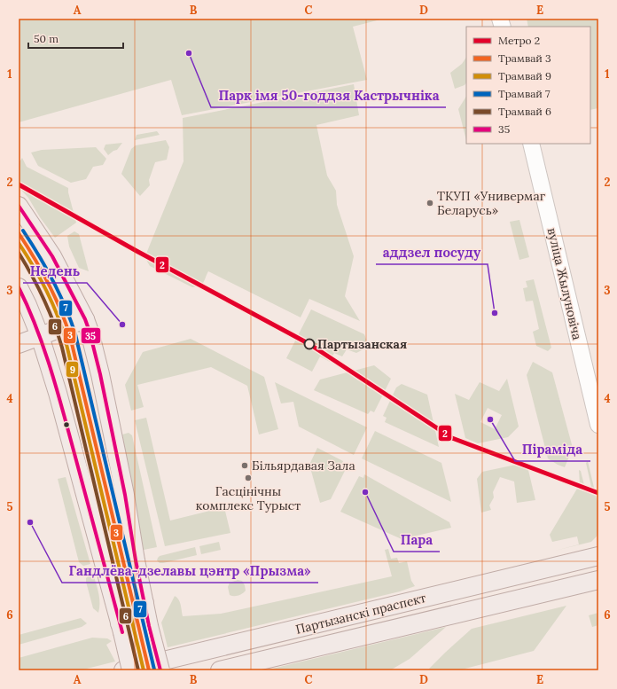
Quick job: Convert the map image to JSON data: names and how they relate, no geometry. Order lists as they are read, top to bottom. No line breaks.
{"streets":{"main road":["Партызанскі праспект"],"street":["вуліца Жылуновіча"]},"places":["Парк імя 50-годдзя Кастрычніка","ТКУП «Универмаг Беларусь»","аддзел посуду","Недень","Партызанская","Піраміда","Більярдавая Зала","Гасцінічны комплекс Турыст","Пара","Гандлёва-дзелавы цэнтр «Прызма»"],"lines":["metro line 2","transit line 35","tram line 7","tram line 3","tram line 9","tram line 6"],"legend":["Метро 2","Трамвай 3","Трамвай 9","Трамвай 7","Трамвай 6","35"],"scale_bar":"50 m","grid":{"columns":["A","B","C","D","E"],"rows":["1","2","3","4","5","6"]}}
